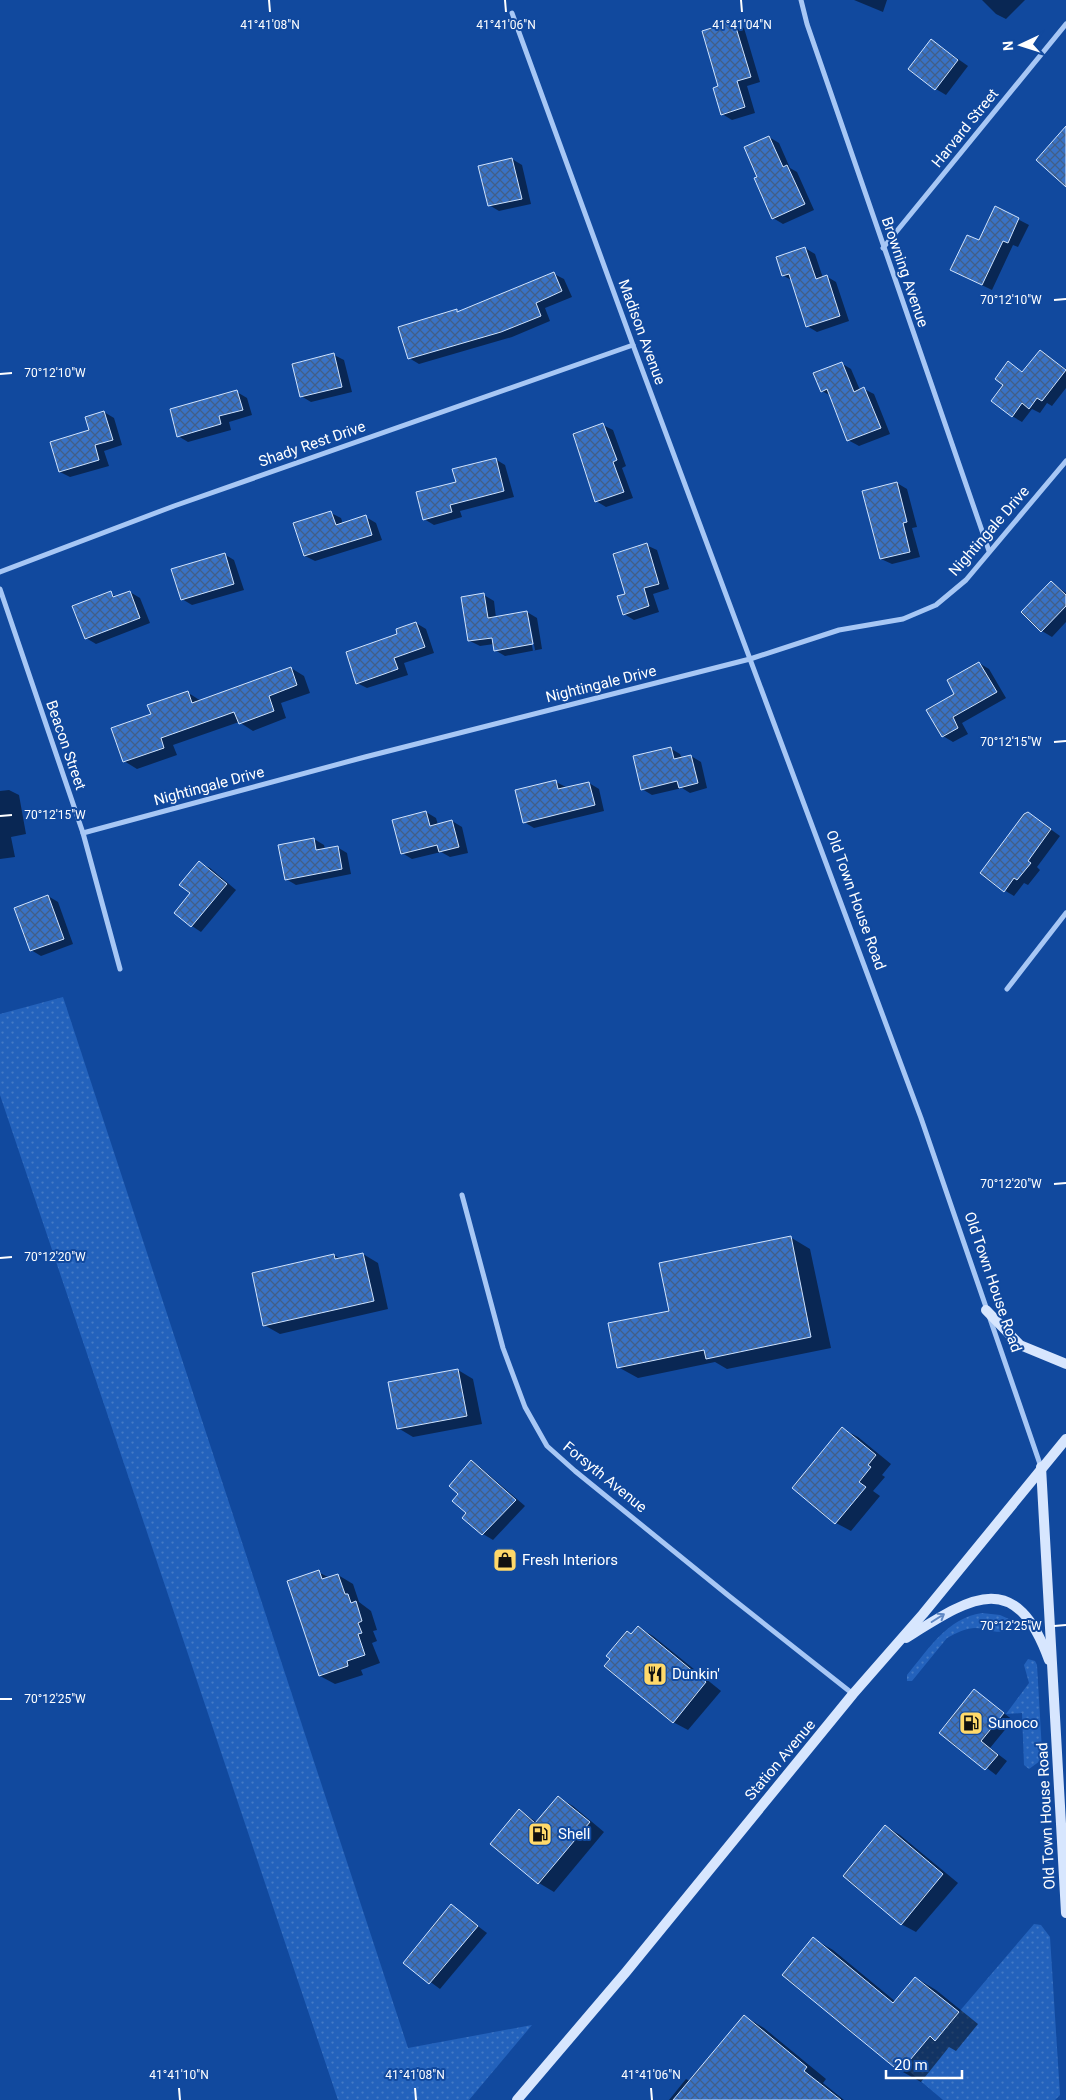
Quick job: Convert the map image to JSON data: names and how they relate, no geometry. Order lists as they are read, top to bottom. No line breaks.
{"streets":{"main road":["Old Town House Road","Station Avenue"],"street":["Harvard Street","Browning Avenue","Madison Avenue","Shady Rest Drive","Nightingale Drive","Beacon Street","Forsyth Avenue"]},"crossings":[["Harvard Street","Browning Avenue"],["Browning Avenue","Nightingale Drive"],["Madison Avenue","Shady Rest Drive"],["Madison Avenue","Nightingale Drive"],["Madison Avenue","Old Town House Road"],["Nightingale Drive","Beacon Street"],["Nightingale Drive","Old Town House Road"],["Old Town House Road","Station Avenue"],["Forsyth Avenue","Station Avenue"]],"places":{"shop":["Fresh Interiors"],"restaurant":["Dunkin'"],"fuel station":["Sunoco","Shell"]},"scale_bar":"20 m","north":"left","coordinates":["41°41'08\"N","41°41'06\"N","41°41'04\"N","70°12'10\"W","70°12'15\"W","70°12'20\"W","70°12'25\"W","41°41'10\"N"]}
